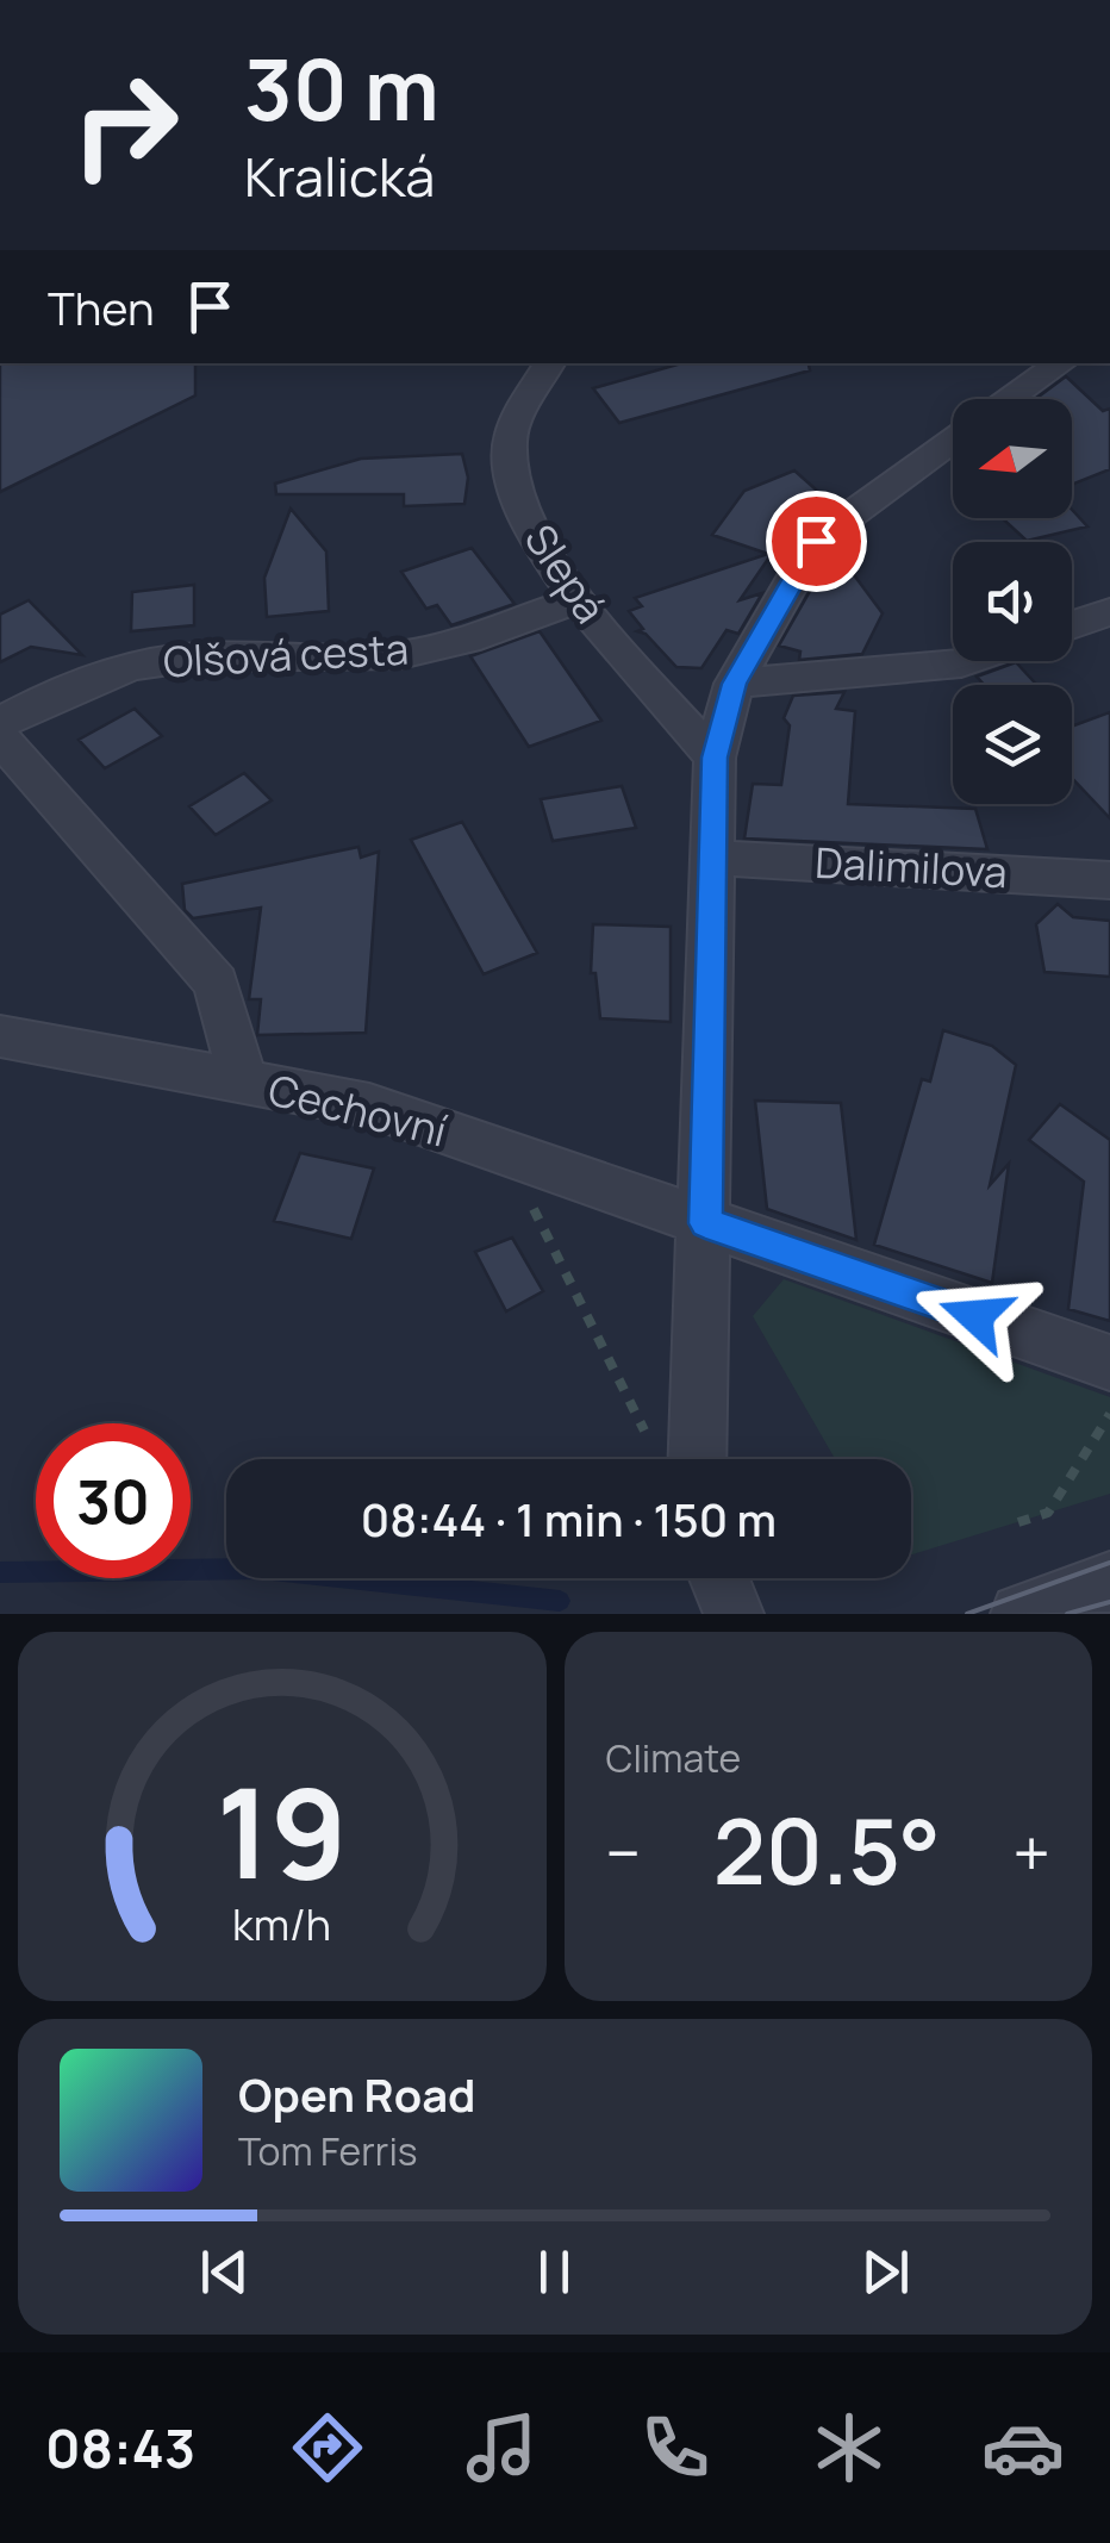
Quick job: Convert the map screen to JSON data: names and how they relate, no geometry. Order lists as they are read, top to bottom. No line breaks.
{"streets":{"street":["Slepá","Olšová cesta","Dalimilova","Cechovní"]},"crossings":[["Slepá","Olšová cesta"]],"north":"left","page":{"turn":["30 m","Kralická"],"then":"Then","limit":"30","trip":"08:44 · 1 min · 150 m","tile":"Climate","heat":["−","20.5°","+"],"song":["Open Road","Tom Ferris"],"tabs":"08:43","gauge":["19","km/h"]}}
